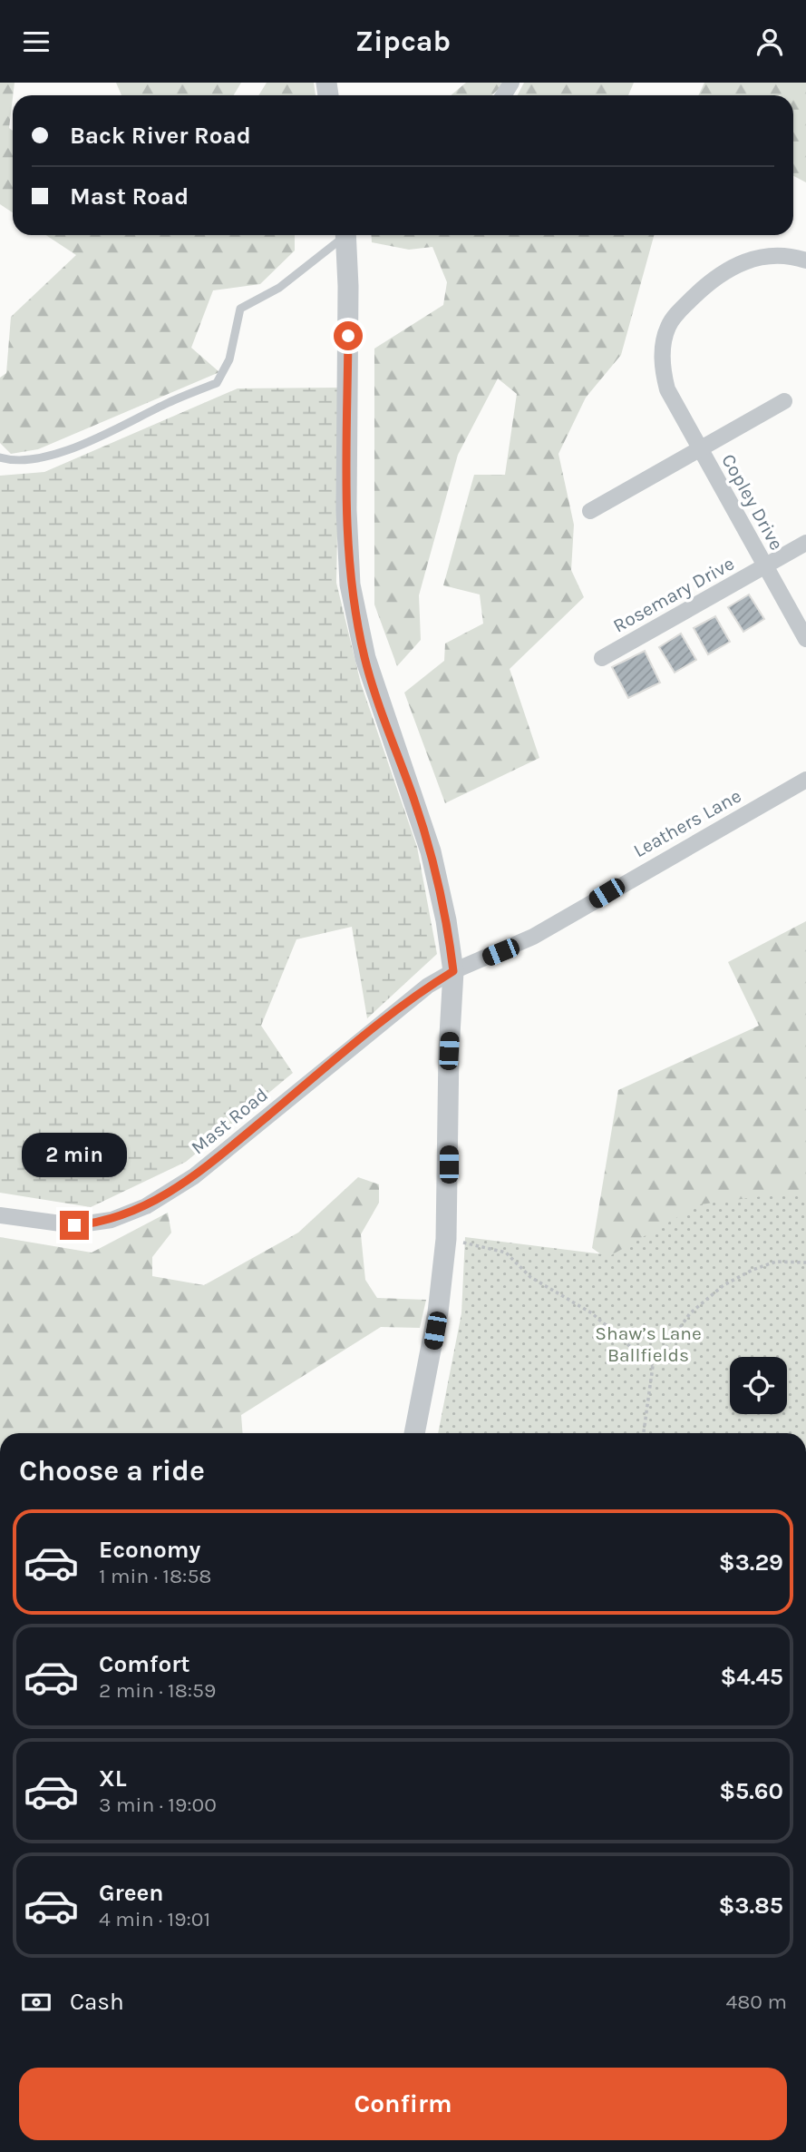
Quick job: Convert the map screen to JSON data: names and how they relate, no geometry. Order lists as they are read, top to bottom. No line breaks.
{"streets":{"street":["Copley Drive","Rosemary Drive","Leathers Lane","Mast Road"]},"crossings":[["Copley Drive","Rosemary Drive"],["Leathers Lane","Mast Road"]],"parks":["Shaw’s Lane Ballfields"],"page":{"header":"Zipcab","banner":["Back River Road","Mast Road"],"bubble":"2 min","heading":"Choose a ride","list":[{"name":"Economy","note":"1 min · 18:58","value":"$3.29"},{"name":"Comfort","note":"2 min · 18:59","value":"$4.45"},{"name":"XL","note":"3 min · 19:00","value":"$5.60"},{"name":"Green","note":"4 min · 19:01","value":"$3.85"}],"pay":["Cash","480 m"],"buttons":"Confirm"}}
